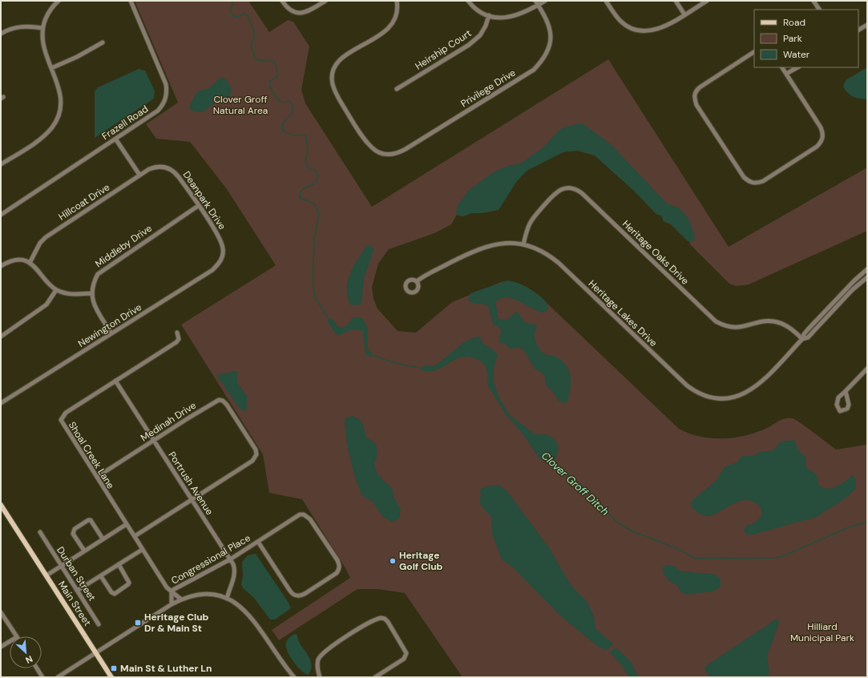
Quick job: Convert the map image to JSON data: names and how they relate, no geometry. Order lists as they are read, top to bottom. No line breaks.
{"streets":{"main road":["Main Street"],"street":["Heirship Court","Privilege Drive","Frazell Road","Deanpark Drive","Hillcoat Drive","Middleby Drive","Heritage Oaks Drive","Heritage Lakes Drive","Newington Drive","Medinah Drive","Shoal Creek Lane","Portrush Avenue","Congressional Place","Durban Street"]},"crossings":[["Deanpark Drive","Hillcoat Drive"],["Deanpark Drive","Middleby Drive"],["Deanpark Drive","Newington Drive"],["Heritage Oaks Drive","Heritage Lakes Drive"],["Medinah Drive","Shoal Creek Lane"],["Medinah Drive","Portrush Avenue"],["Shoal Creek Lane","Portrush Avenue"],["Shoal Creek Lane","Congressional Place"],["Portrush Avenue","Congressional Place"]],"water":["Clover Groff Ditch"],"parks":["Clover Groff Natural Area","Hilliard Municipal Park"],"places":{"other":["Heritage Golf Club"],"transit":["Heritage Club Dr & Main St","Main St & Luther Ln"]},"legend":["Road","Park","Water"],"north":"bottom right"}
